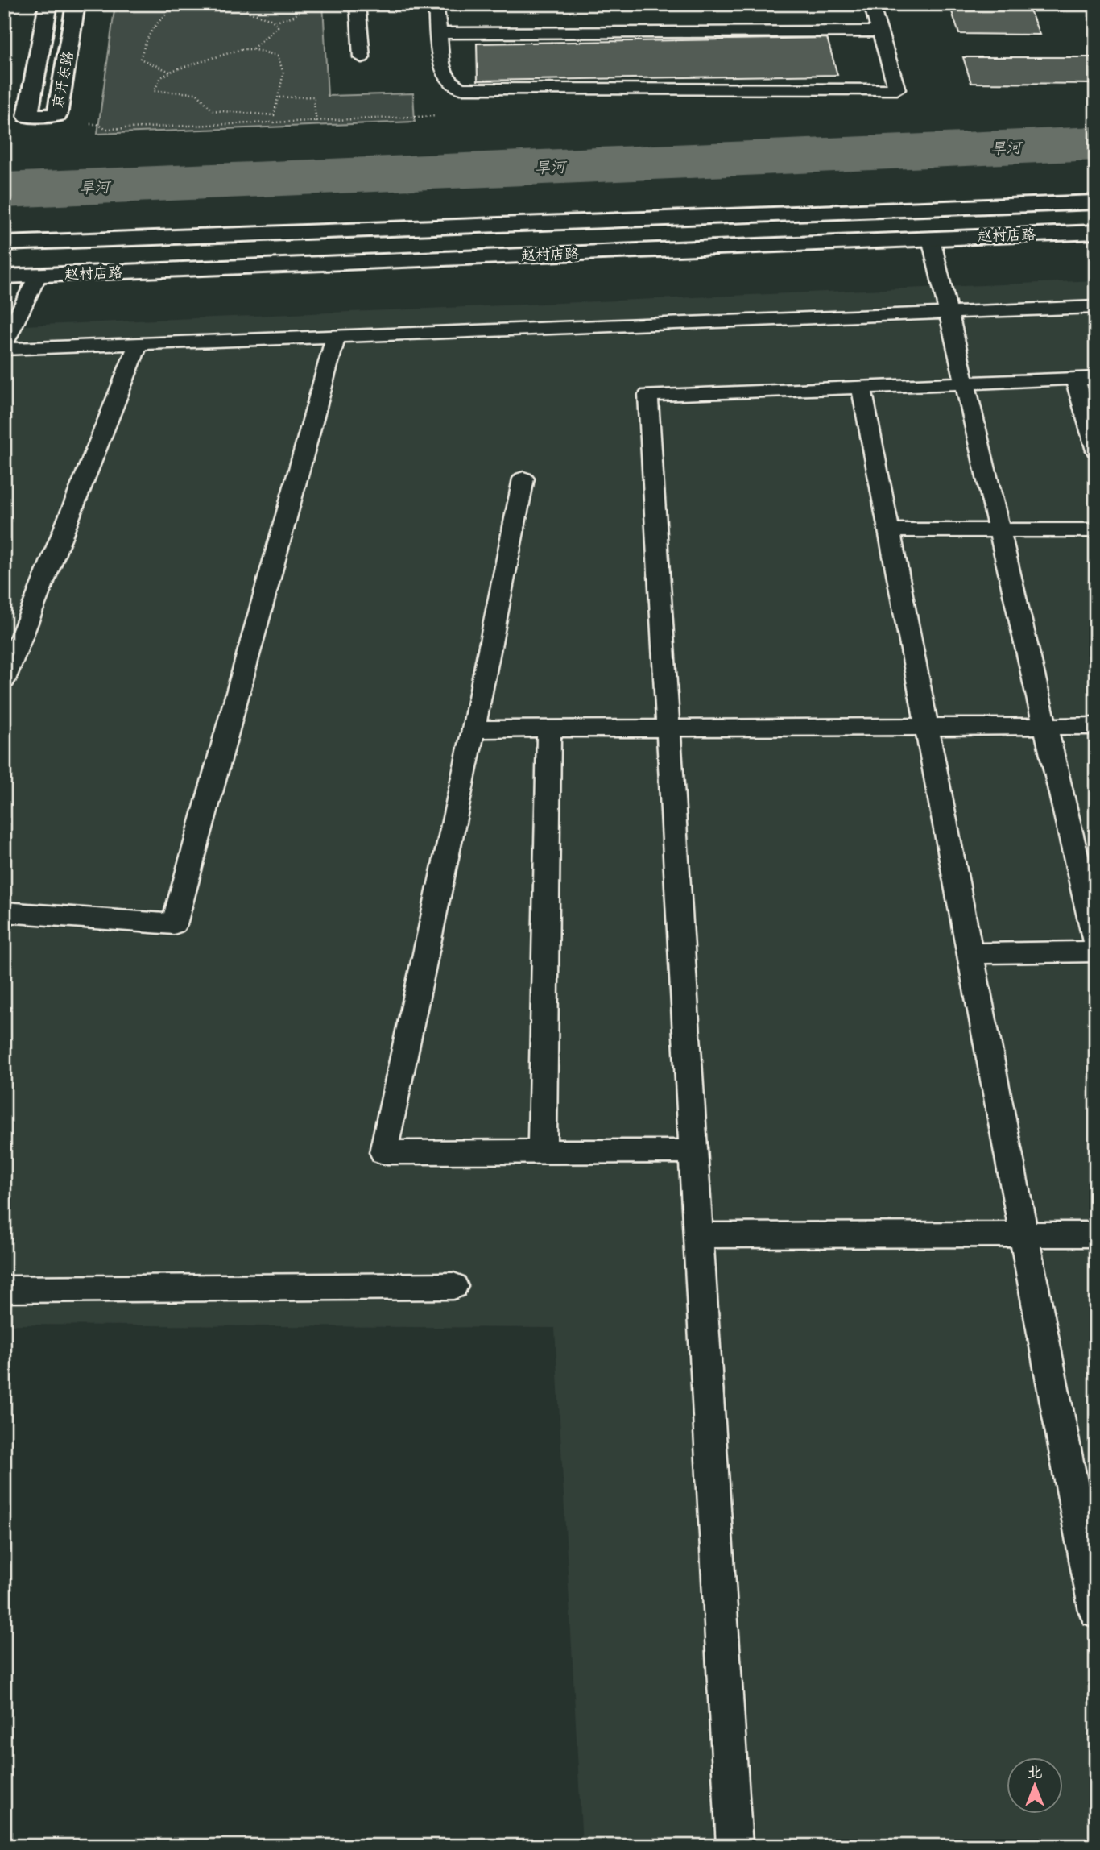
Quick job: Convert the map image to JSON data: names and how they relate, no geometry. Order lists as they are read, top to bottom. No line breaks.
{"streets":{"main road":["京开东路","赵村店路"]},"water":["旱河"],"north":"top"}
